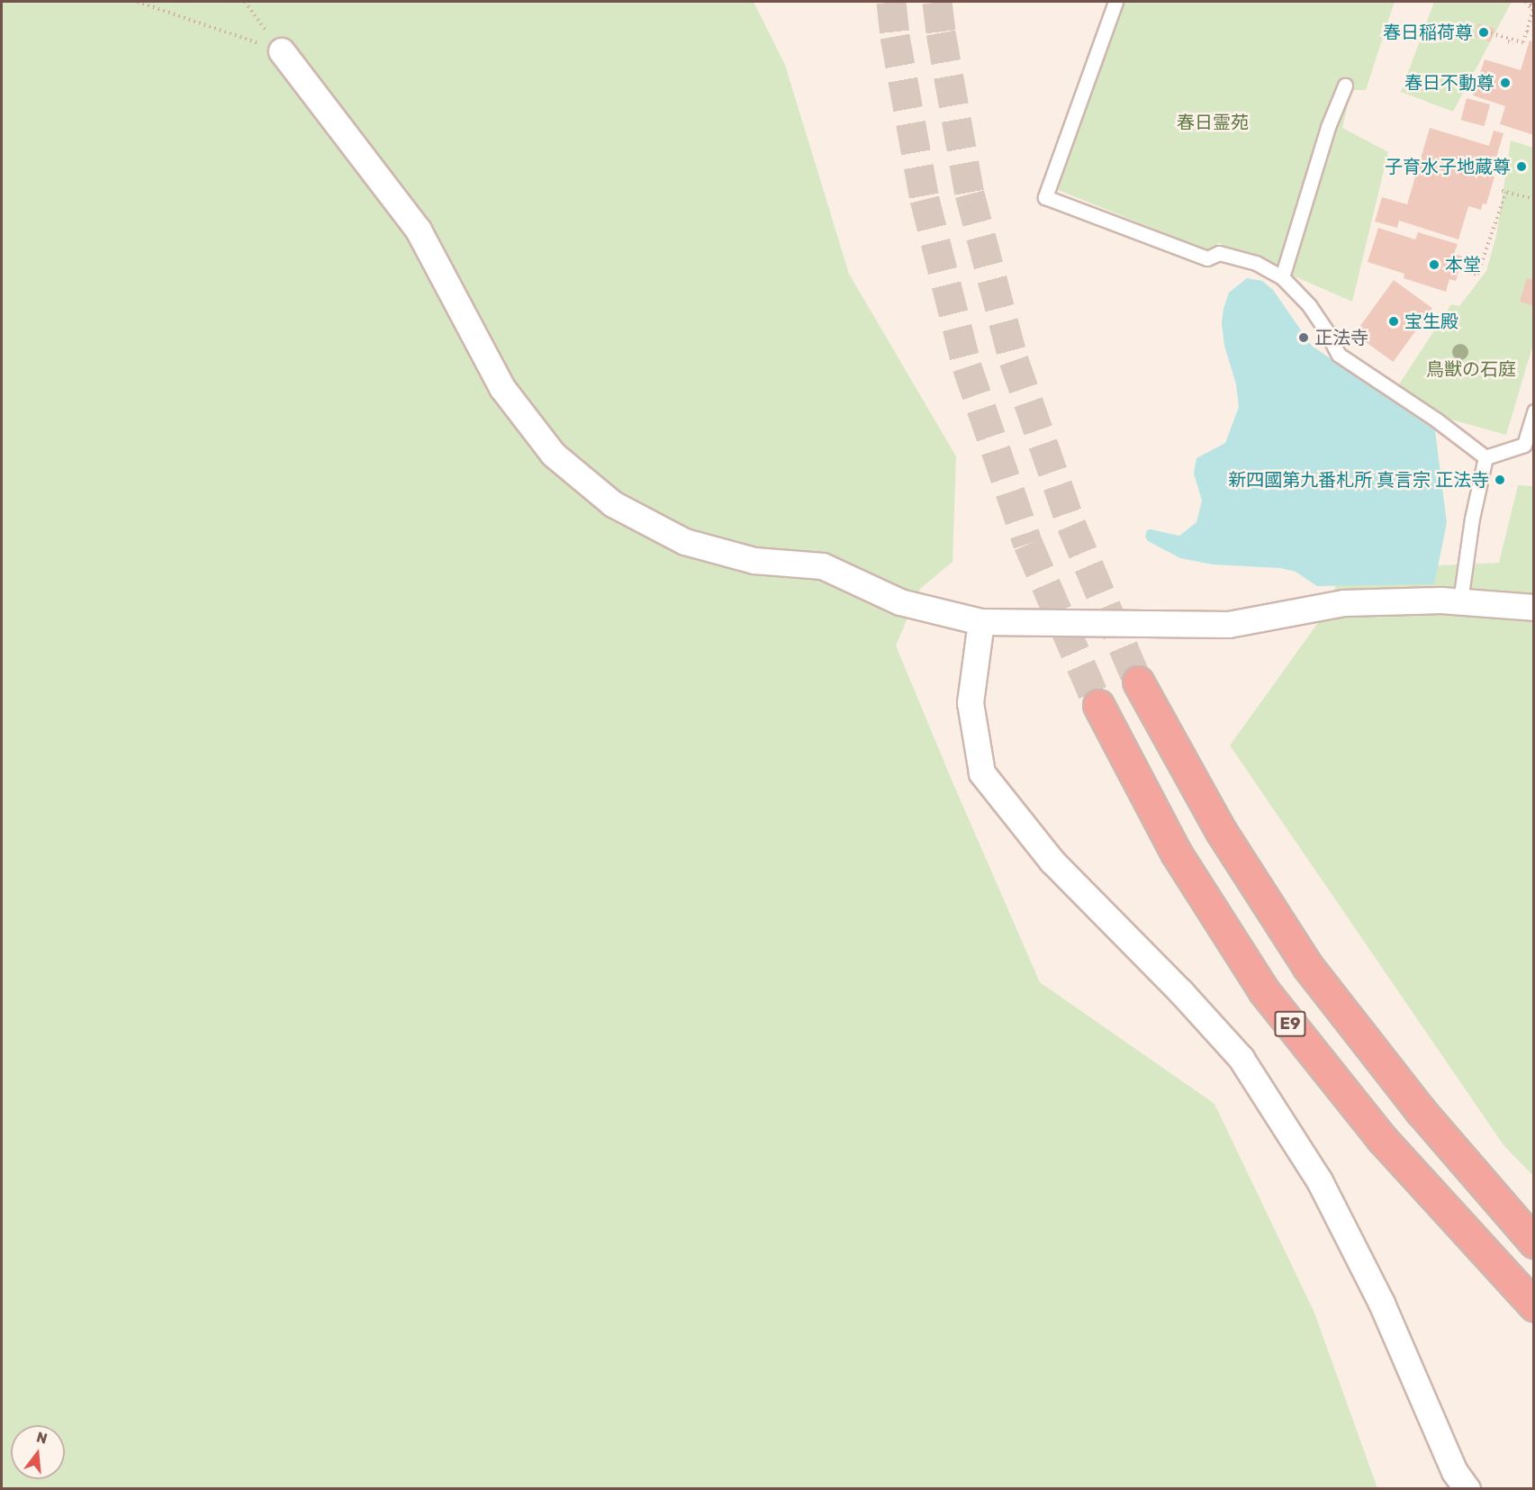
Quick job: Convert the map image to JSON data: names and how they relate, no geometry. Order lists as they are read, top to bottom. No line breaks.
{"streets":{"highway":["E9"]},"parks":["春日霊苑","鳥獣の石庭"],"places":["春日稲荷尊","春日不動尊","子育水子地蔵尊","本堂","宝生殿","正法寺","新四國第九番札所 真言宗 正法寺"],"north":"top"}
